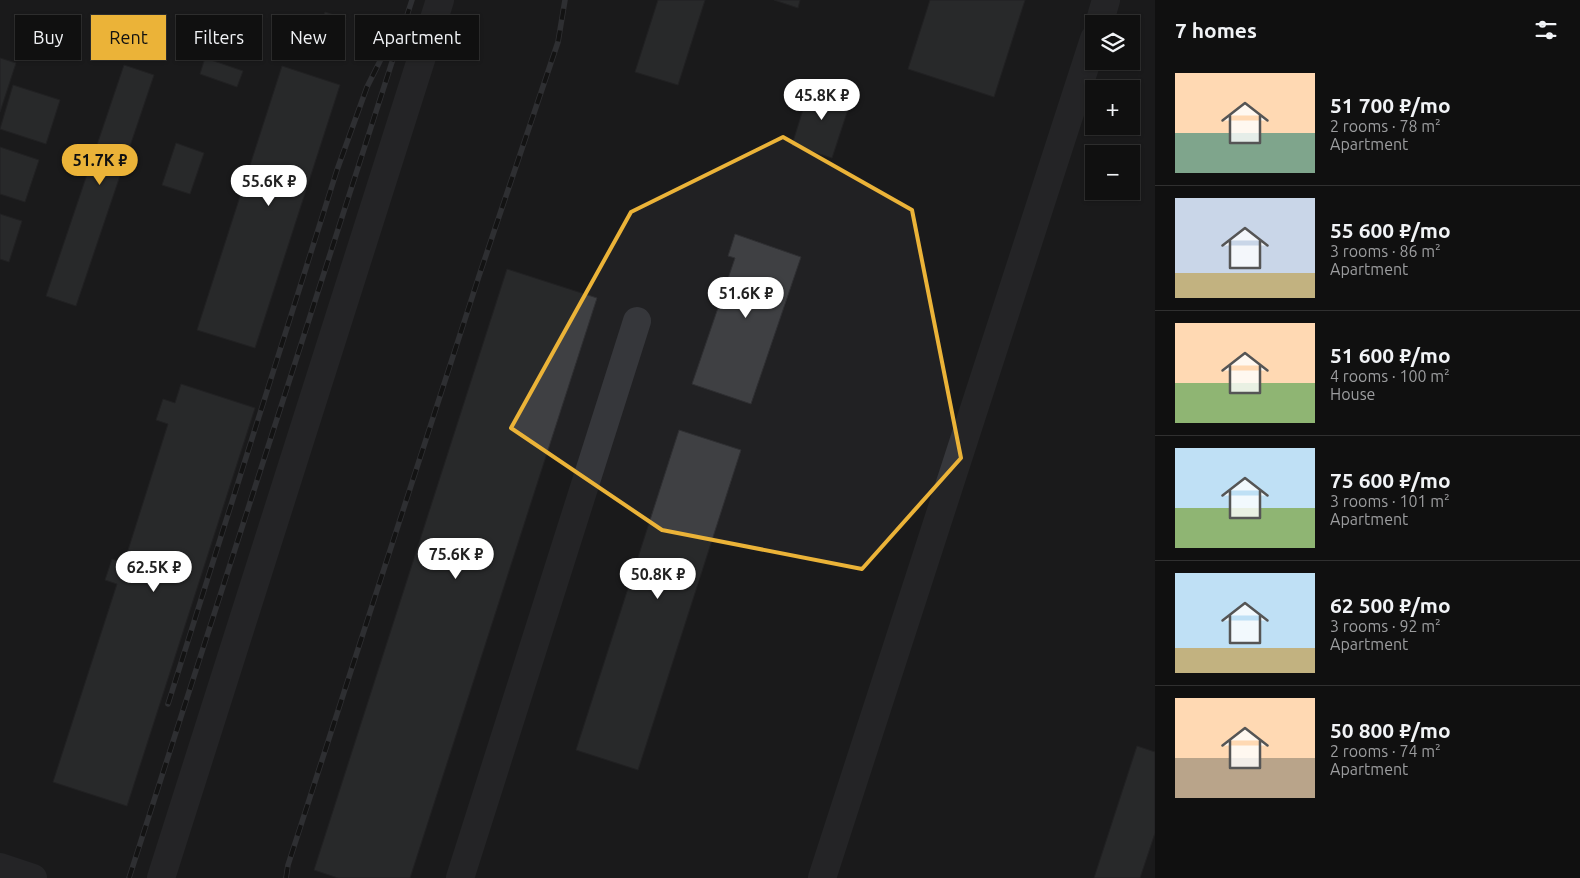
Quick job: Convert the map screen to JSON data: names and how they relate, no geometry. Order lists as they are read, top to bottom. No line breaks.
{"page":{"heading":"7 homes","map_buttons":["+","−"],"chip":["Buy","Rent","Filters","New","Apartment"],"list":[{"name":"51 700 ₽/mo","note":"2 rooms · 78 m² · Apartment"},{"name":"55 600 ₽/mo","note":"3 rooms · 86 m² · Apartment"},{"name":"51 600 ₽/mo","note":"4 rooms · 100 m² · House"},{"name":"75 600 ₽/mo","note":"3 rooms · 101 m² · Apartment"},{"name":"62 500 ₽/mo","note":"3 rooms · 92 m² · Apartment"},{"name":"50 800 ₽/mo","note":"2 rooms · 74 m² · Apartment"}],"price":["45.8K ₽","51.7K ₽","55.6K ₽","51.6K ₽","75.6K ₽","62.5K ₽","50.8K ₽"]}}
